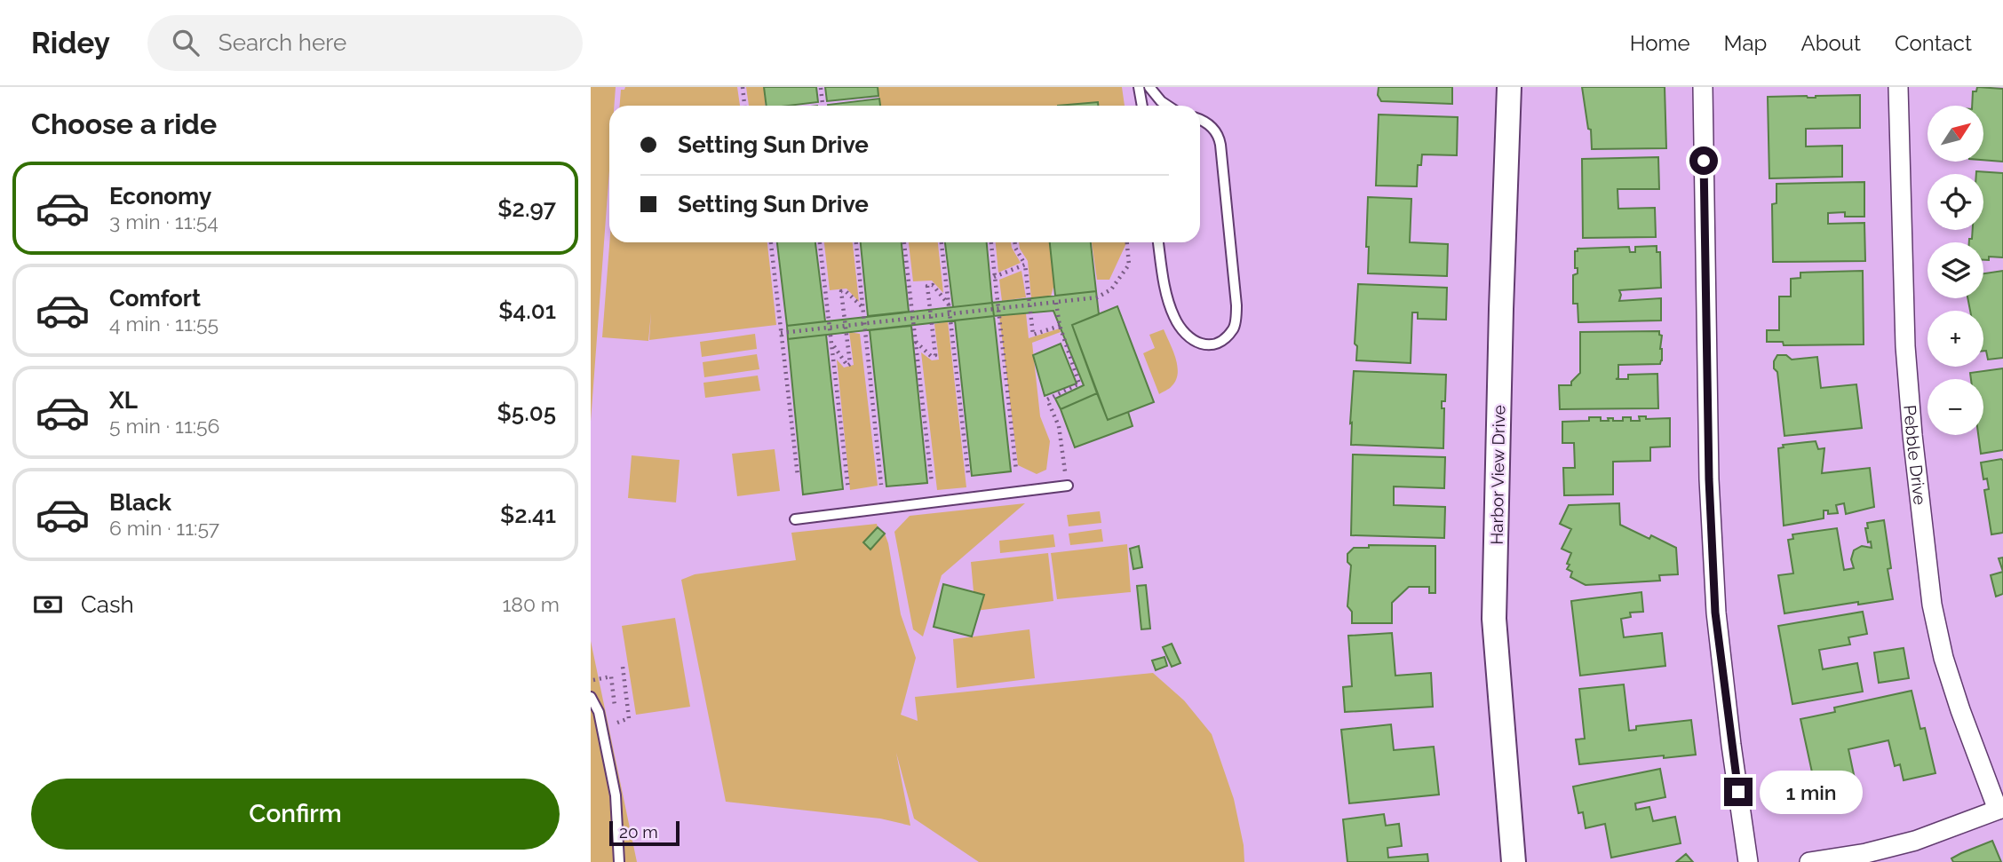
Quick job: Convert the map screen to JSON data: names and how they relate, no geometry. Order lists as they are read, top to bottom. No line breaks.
{"streets":{"street":["Pebble Drive","Harbor View Drive"]},"scale_bar":"20 m","north":"top right","page":{"header":"Ridey","search":"Search here","nav":["Home","Map","About","Contact"],"heading":"Choose a ride","map_buttons":["+","−"],"banner":["Setting Sun Drive","Setting Sun Drive"],"list":[{"name":"Economy","note":"3 min · 11:54","value":"$2.97"},{"name":"Comfort","note":"4 min · 11:55","value":"$4.01"},{"name":"XL","note":"5 min · 11:56","value":"$5.05"},{"name":"Black","note":"6 min · 11:57","value":"$2.41"}],"pay":["Cash","180 m"],"buttons":"Confirm","bubble":"1 min","scale":"20 m"}}
